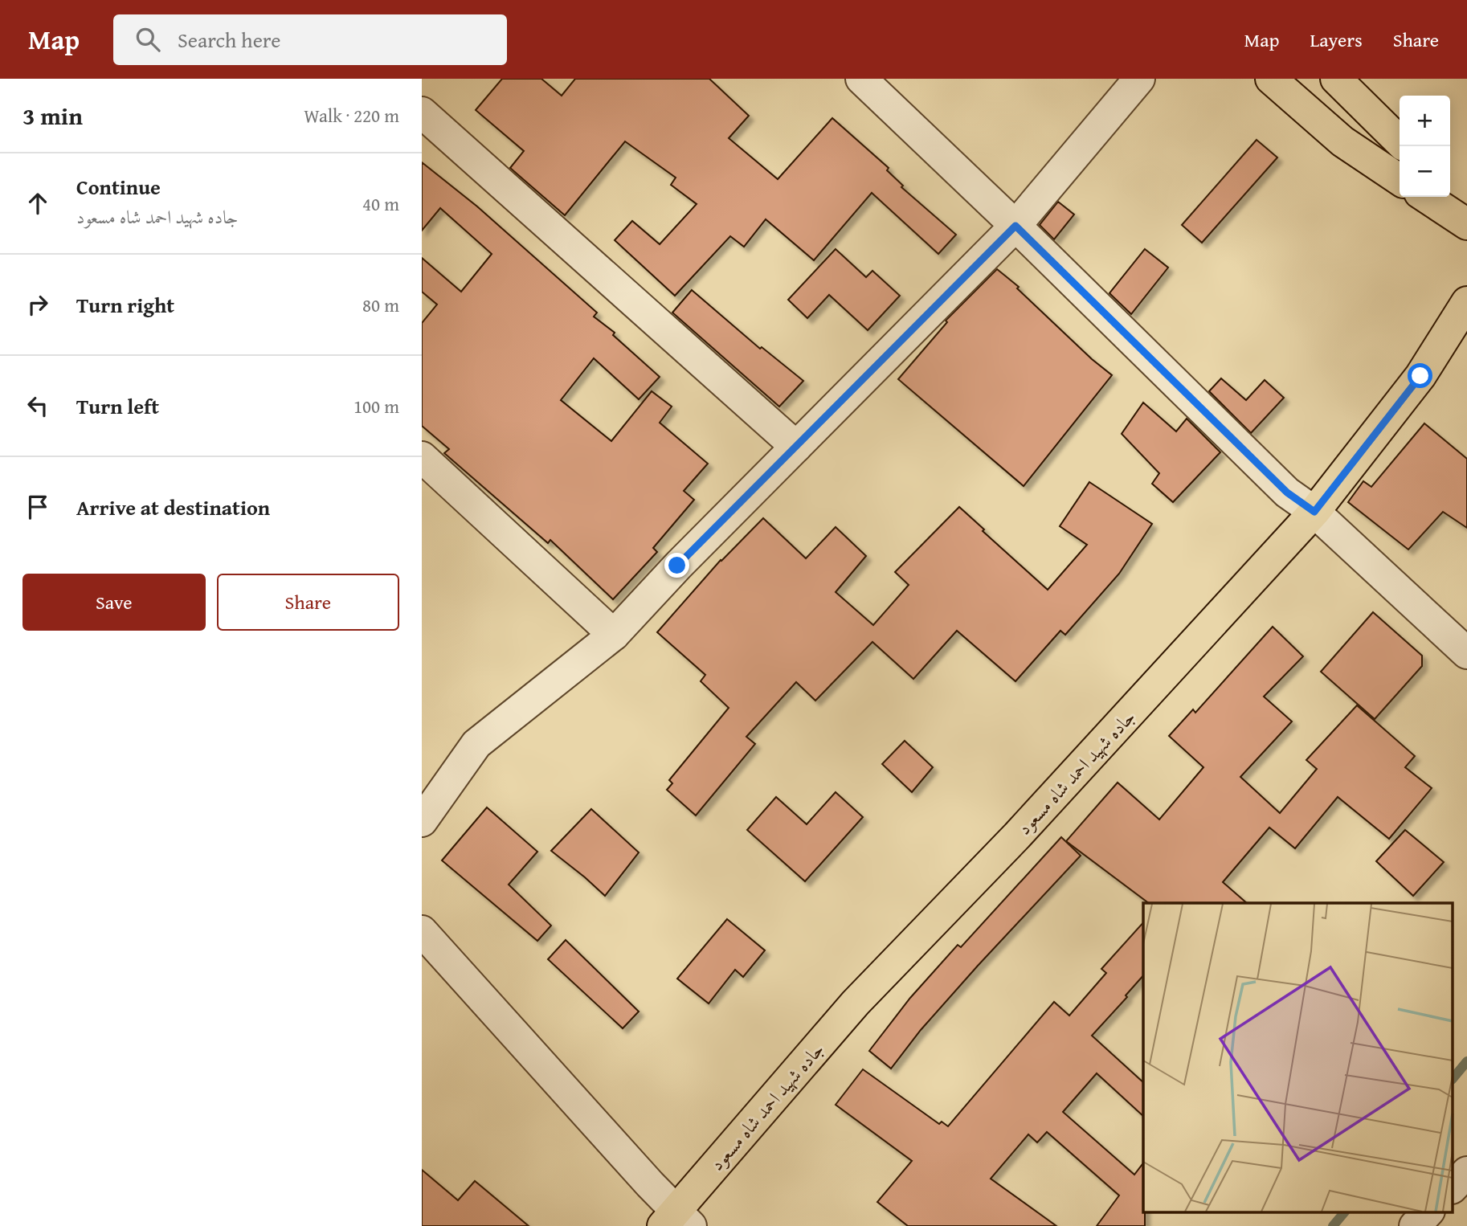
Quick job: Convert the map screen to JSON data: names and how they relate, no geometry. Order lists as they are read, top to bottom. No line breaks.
{"streets":{"main road":["جاده شهيد احمد شاه مسعود"]},"page":{"header":"Map","search":"Search here","nav":["Map","Layers","Share"],"heading":["3 min","Walk · 220 m"],"map_buttons":["+","−"],"list":[["Continue","جاده شهيد احمد شاه مسعود","40 m"],["Turn right","80 m"],["Turn left","100 m"],"Arrive at destination"],"buttons":["Save","Share"]}}
